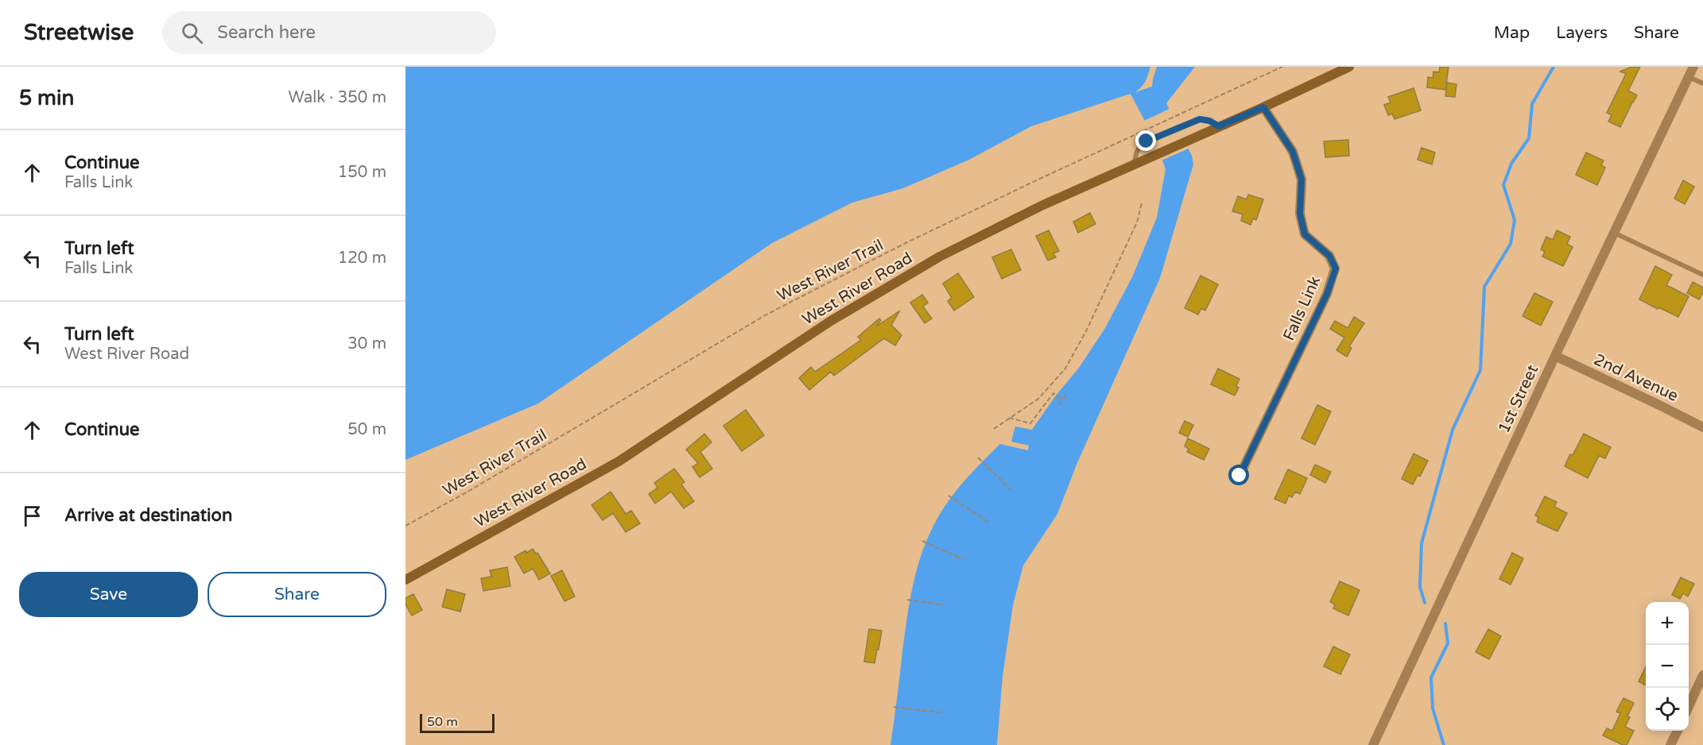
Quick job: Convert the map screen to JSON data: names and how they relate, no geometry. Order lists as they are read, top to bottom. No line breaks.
{"streets":{"main road":["West River Road"],"street":["Falls Link","2nd Avenue","1st Street"],"path":["West River Trail"]},"crossings":[["West River Road","Falls Link"],["2nd Avenue","1st Street"]],"scale_bar":"50 m","page":{"header":"Streetwise","search":"Search here","nav":["Map","Layers","Share"],"heading":["5 min","Walk · 350 m"],"list":[["Continue","Falls Link","150 m"],["Turn left","Falls Link","120 m"],["Turn left","West River Road","30 m"],["Continue","50 m"],"Arrive at destination"],"buttons":["Save","Share"],"map_buttons":["+","−"],"scale":"50 m"}}
